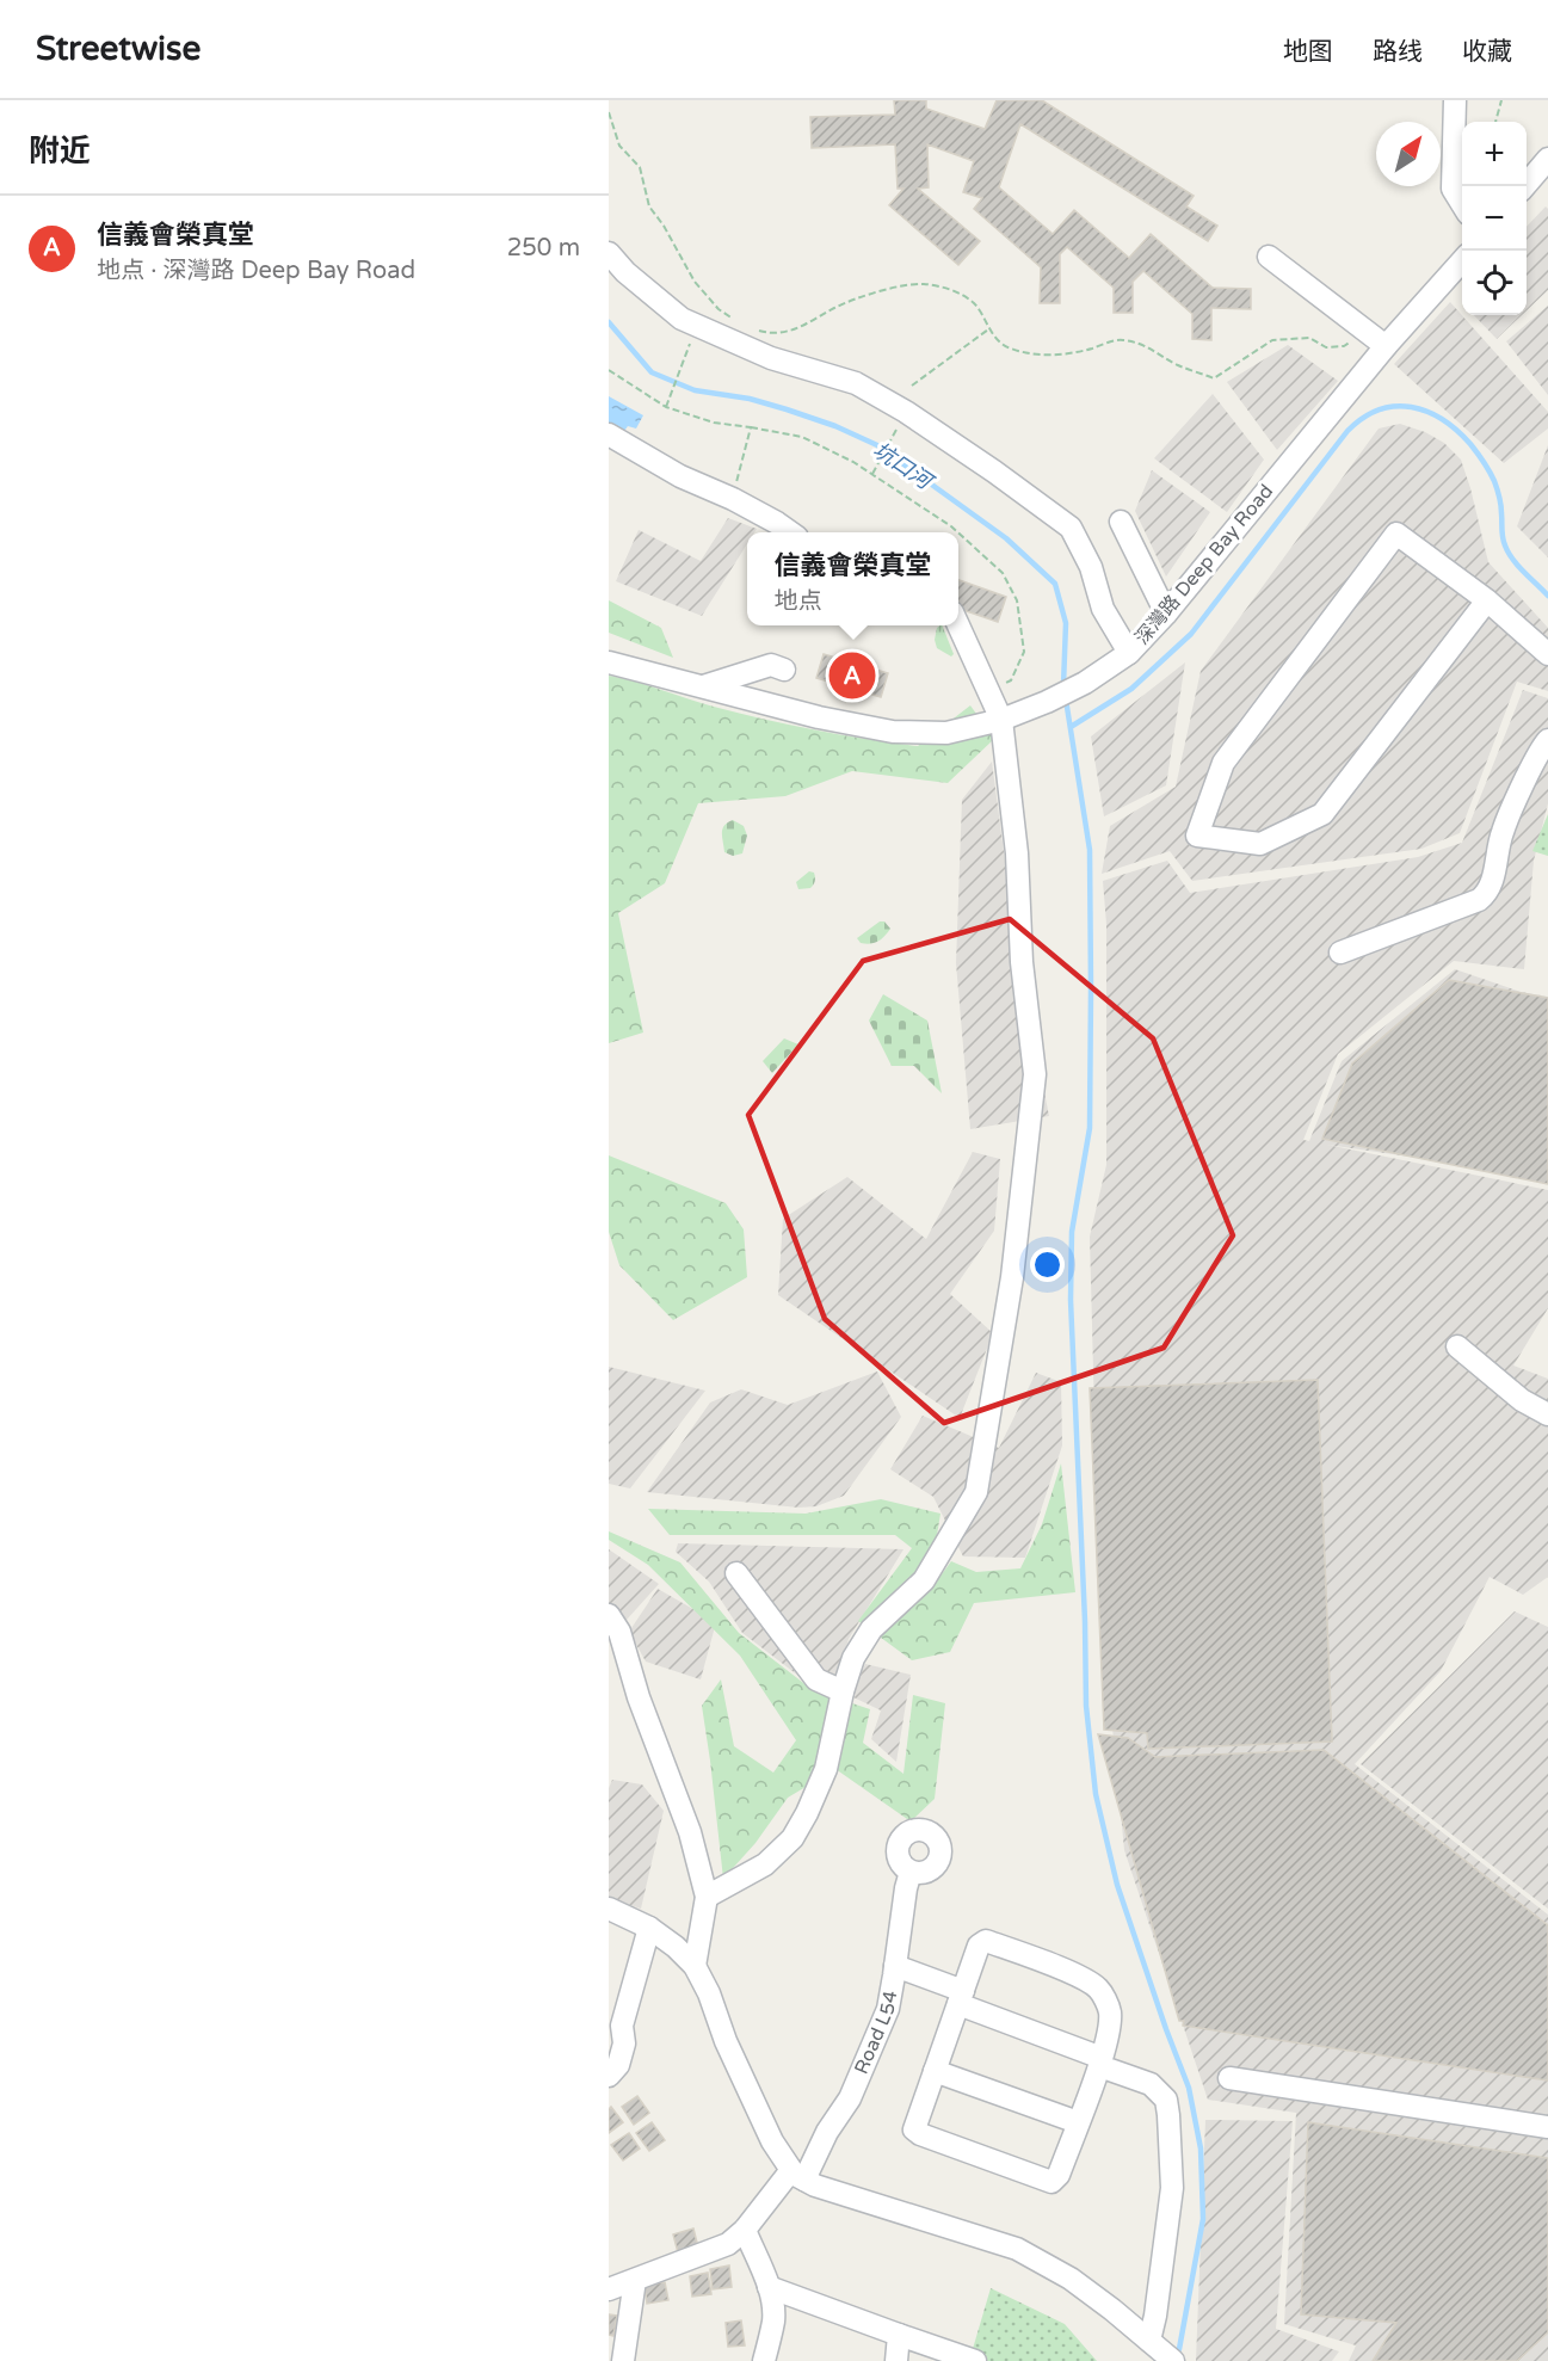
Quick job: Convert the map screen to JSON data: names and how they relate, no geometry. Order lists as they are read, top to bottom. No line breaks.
{"streets":{"street":["深灣路 Deep Bay Road","Road L54"]},"water":["坑口河"],"north":"top right","page":{"header":"Streetwise","nav":["地图","路线","收藏"],"heading":"附近","map_buttons":["+","−"],"list":[{"mark":"A","name":"信義會榮真堂","note":"地点 · 深灣路 Deep Bay Road","value":"250 m"}],"popup":["信義會榮真堂","地点"],"pins":"A"}}
